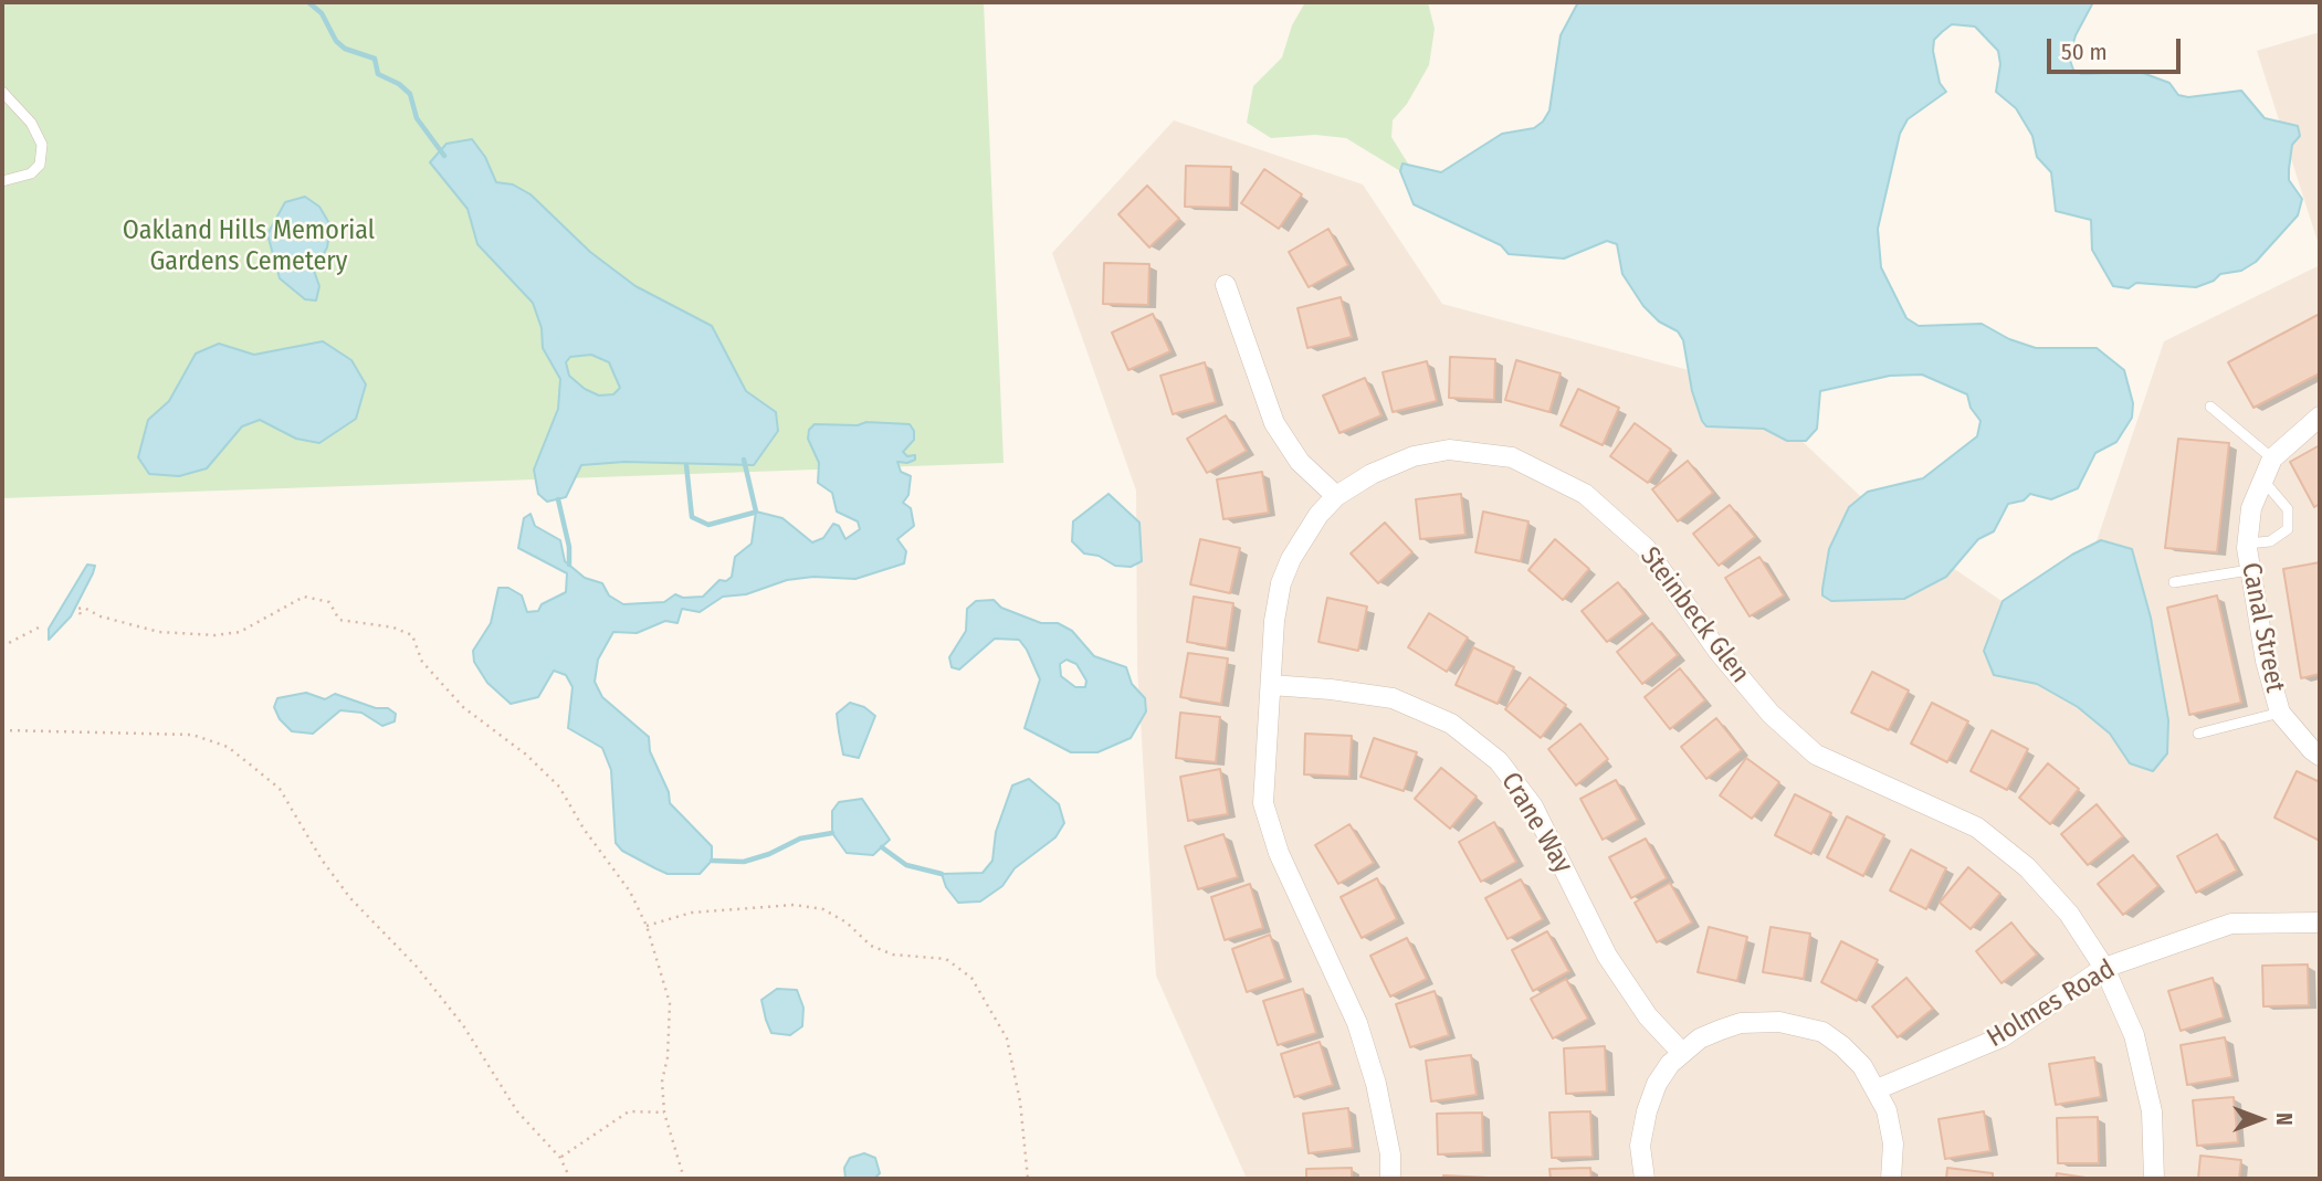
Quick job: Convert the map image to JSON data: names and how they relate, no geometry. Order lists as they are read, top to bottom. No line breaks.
{"streets":{"street":["Steinbeck Glen","Canal Street","Crane Way","Holmes Road"]},"crossings":[["Steinbeck Glen","Crane Way"],["Steinbeck Glen","Holmes Road"]],"parks":["Oakland Hills Memorial Gardens Cemetery"],"scale_bar":"50 m","north":"right"}
